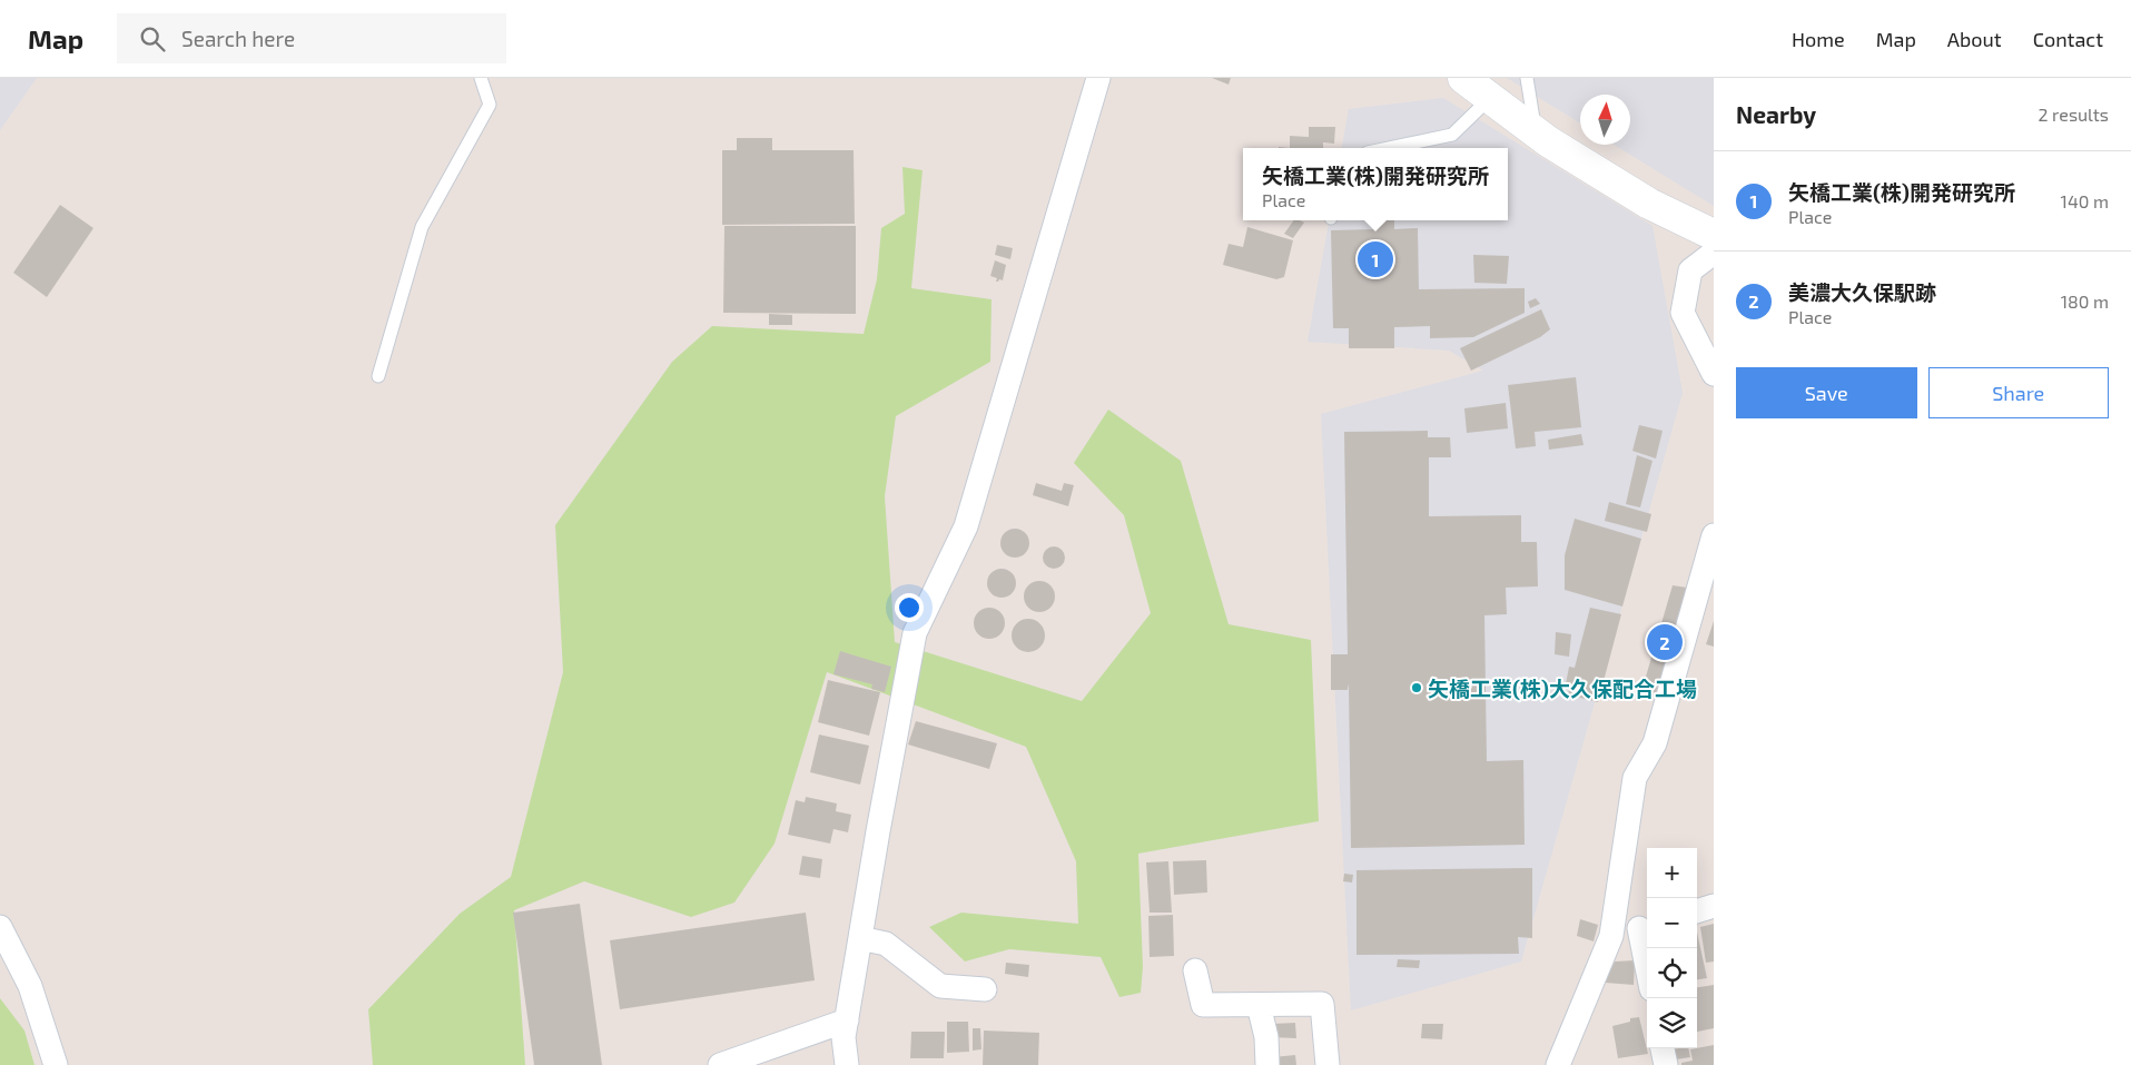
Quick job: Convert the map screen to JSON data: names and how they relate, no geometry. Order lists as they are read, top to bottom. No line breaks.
{"places":["矢橋工業(株)大久保配合工場"],"north":"top","page":{"header":"Map","search":"Search here","nav":["Home","Map","About","Contact"],"heading":["Nearby","2 results"],"popup":["矢橋工業(株)開発研究所","Place"],"list":[{"mark":"1","name":"矢橋工業(株)開発研究所","note":"Place","value":"140 m"},{"mark":"2","name":"美濃大久保駅跡","note":"Place","value":"180 m"}],"pins":["1","2"],"buttons":["Save","Share"],"map_buttons":["+","−"]}}
